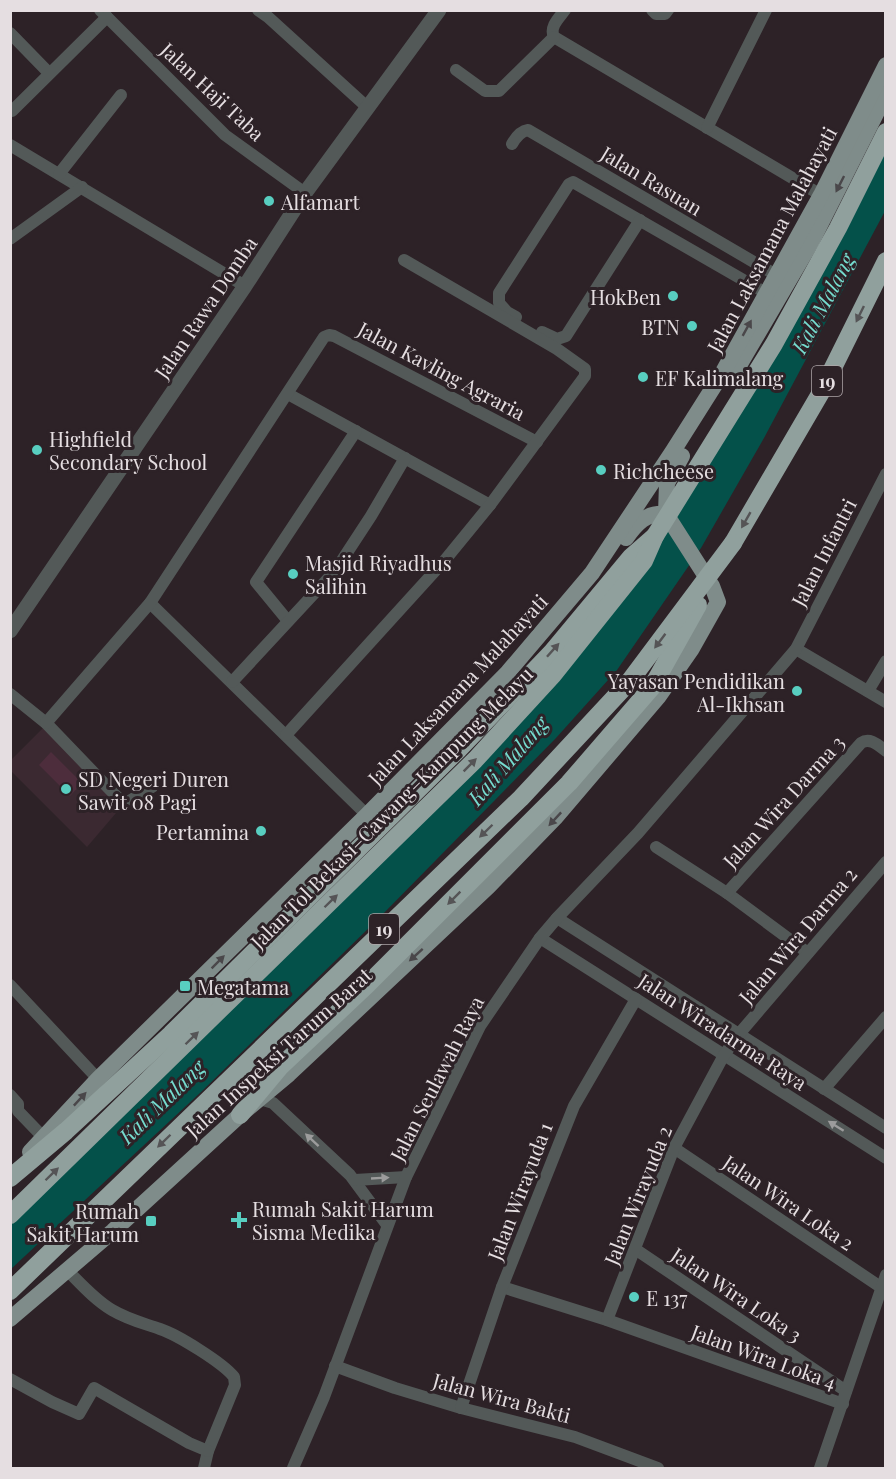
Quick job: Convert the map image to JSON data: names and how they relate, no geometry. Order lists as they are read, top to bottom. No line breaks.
{"streets":{"highway":["19","Jalan Tol Bekasi–Cawang–Kampung Melayu"],"main road":["Jalan Laksamana Malahayati","Jalan Inspeksi Tarum Barat"],"street":["Jalan Haji Taba","Jalan Rasuan","Jalan Rawa Domba","Jalan Kavling Agraria","Jalan Infantri","Jalan Wira Darma 3","Jalan Wira Darma 2","Jalan Wiradarma Raya","Jalan Seulawah Raya","Jalan Wirayuda 1","Jalan Wirayuda 2","Jalan Wira Loka 2","Jalan Wira Loka 3","Jalan Wira Loka 4","Jalan Wira Bakti"]},"crossings":[["Jalan Haji Taba","Jalan Rawa Domba"],["Jalan Rasuan","Jalan Laksamana Malahayati"],["Jalan Laksamana Malahayati","Jalan Inspeksi Tarum Barat"],["Jalan Infantri","Jalan Seulawah Raya"],["Jalan Wira Darma 2","Jalan Wiradarma Raya"],["Jalan Wira Darma 2","Jalan Wirayuda 2"],["Jalan Wiradarma Raya","Jalan Seulawah Raya"],["Jalan Wiradarma Raya","Jalan Wirayuda 1"],["Jalan Wiradarma Raya","Jalan Wirayuda 2"],["Jalan Seulawah Raya","Jalan Wira Bakti"],["Jalan Wirayuda 1","Jalan Wira Loka 4"],["Jalan Wirayuda 1","Jalan Wira Bakti"],["Jalan Wirayuda 2","Jalan Wira Loka 2"],["Jalan Wirayuda 2","Jalan Wira Loka 3"],["Jalan Wirayuda 2","Jalan Wira Loka 4"]],"one_way":["Jalan Inspeksi Tarum Barat"],"water":["Kali Malang"],"places":{"other":["Alfamart","HokBen","BTN","EF Kalimalang","Highfield Secondary School","Richcheese","Masjid Riyadhus Salihin","Yayasan Pendidikan Al-Ikhsan","SD Negeri Duren Sawit 08 Pagi","Pertamina","E 137"],"transit":["Megatama","Rumah Sakit Harum"],"health":["Rumah Sakit Harum Sisma Medika"]}}
